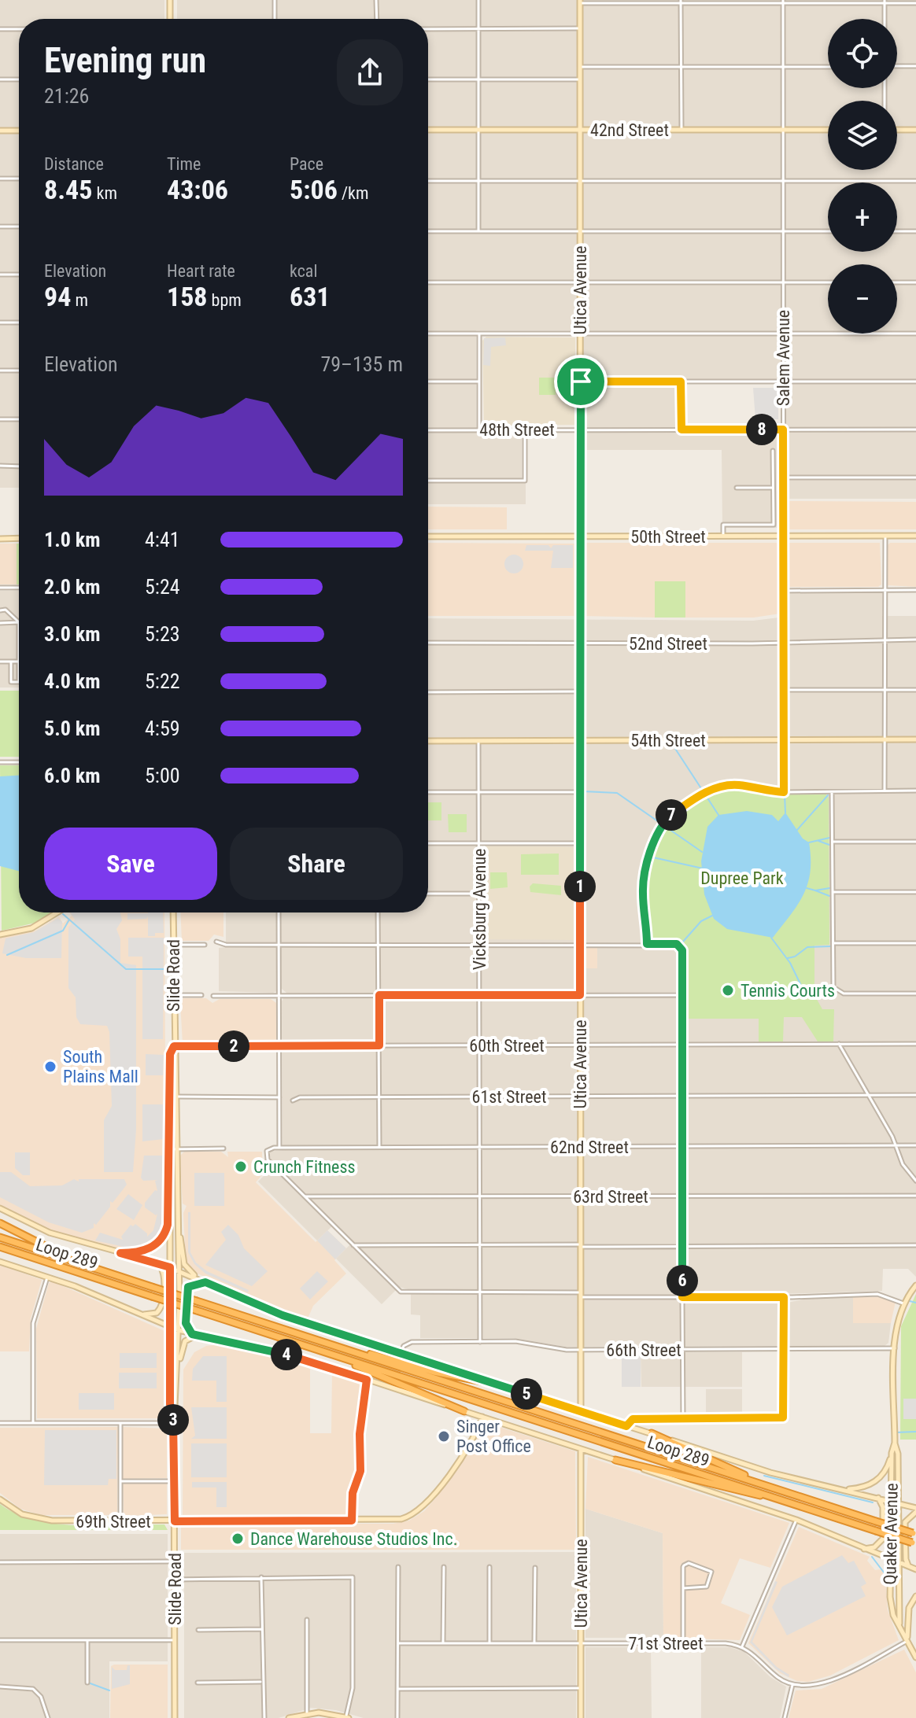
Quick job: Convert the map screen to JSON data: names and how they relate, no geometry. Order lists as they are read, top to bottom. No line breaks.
{"streets":{"highway":["Loop 289"],"main road":["42nd Street","Utica Avenue","50th Street","54th Street","Slide Road","69th Street","Quaker Avenue"],"street":["Salem Avenue","48th Street","52nd Street","Vicksburg Avenue","60th Street","61st Street","62nd Street","63rd Street","66th Street","71st Street"]},"crossings":[["42nd Street","Utica Avenue"],["42nd Street","Salem Avenue"],["Utica Avenue","48th Street"],["Utica Avenue","50th Street"],["Utica Avenue","52nd Street"],["Utica Avenue","54th Street"],["Utica Avenue","60th Street"],["Utica Avenue","61st Street"],["Utica Avenue","62nd Street"],["Utica Avenue","63rd Street"],["Utica Avenue","66th Street"],["Utica Avenue","71st Street"],["Salem Avenue","48th Street"],["Salem Avenue","50th Street"],["Salem Avenue","52nd Street"],["Salem Avenue","54th Street"],["54th Street","Vicksburg Avenue"],["Vicksburg Avenue","60th Street"],["Vicksburg Avenue","61st Street"],["Vicksburg Avenue","62nd Street"],["Vicksburg Avenue","63rd Street"],["Vicksburg Avenue","66th Street"],["Slide Road","60th Street"],["Slide Road","69th Street"],["62nd Street","63rd Street"],["66th Street","Quaker Avenue"]],"parks":["Dupree Park"],"places":["Tennis Courts","South Plains Mall","Crunch Fitness","Singer Post Office","Dance Warehouse Studios Inc."],"page":{"map_buttons":["+","−"],"heading":["Evening run","21:26"],"stats":[["Distance","8.45 km"],["Time","43:06"],["Pace","5:06 /km"],["Elevation","94 m"],["Heart rate","158 bpm"],["kcal","631"]],"chart":["Elevation","79–135 m"],"pins":["8","7","1","2","6","4","5","3"],"list":[{"name":"1.0 km","note":"4:41"},{"name":"2.0 km","note":"5:24"},{"name":"3.0 km","note":"5:23"},{"name":"4.0 km","note":"5:22"},{"name":"5.0 km","note":"4:59"},{"name":"6.0 km","note":"5:00"}],"buttons":["Save","Share"]}}
